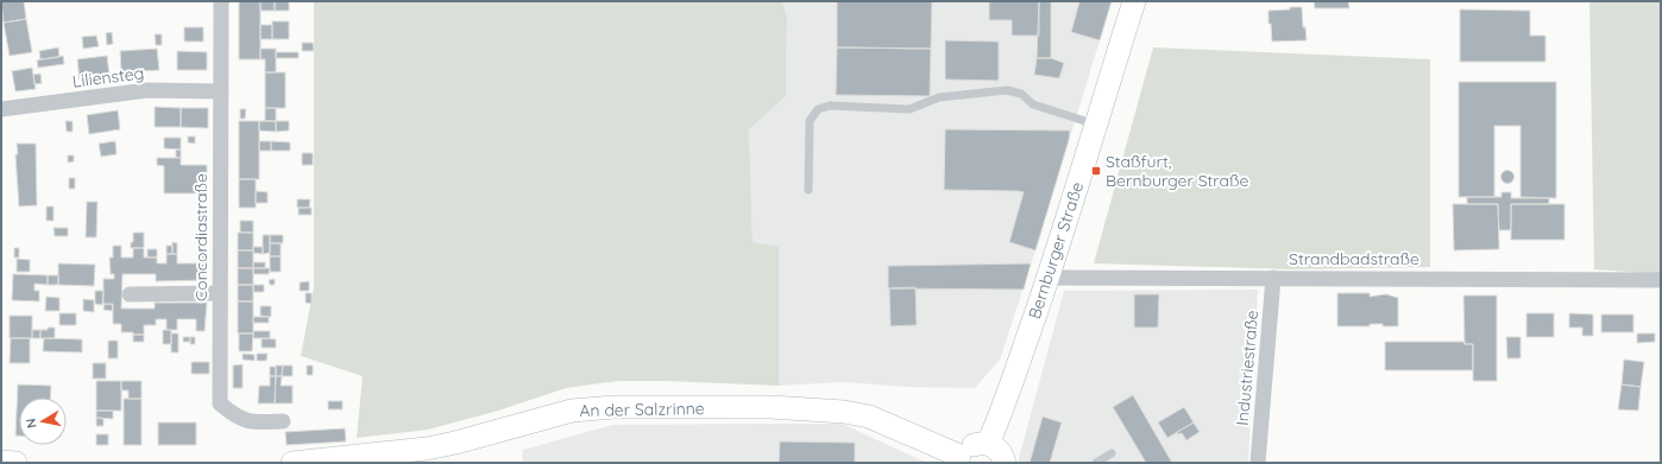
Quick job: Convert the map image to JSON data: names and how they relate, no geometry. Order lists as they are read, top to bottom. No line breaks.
{"streets":{"main road":["Bernburger Straße","An der Salzrinne"],"street":["Liliensteg","Concordiastraße","Strandbadstraße","Industriestraße"]},"crossings":[["Liliensteg","Concordiastraße"],["Bernburger Straße","Strandbadstraße"],["Strandbadstraße","Industriestraße"]],"places":{"transit":["Staßfurt, Bernburger Straße"]},"north":"left"}
